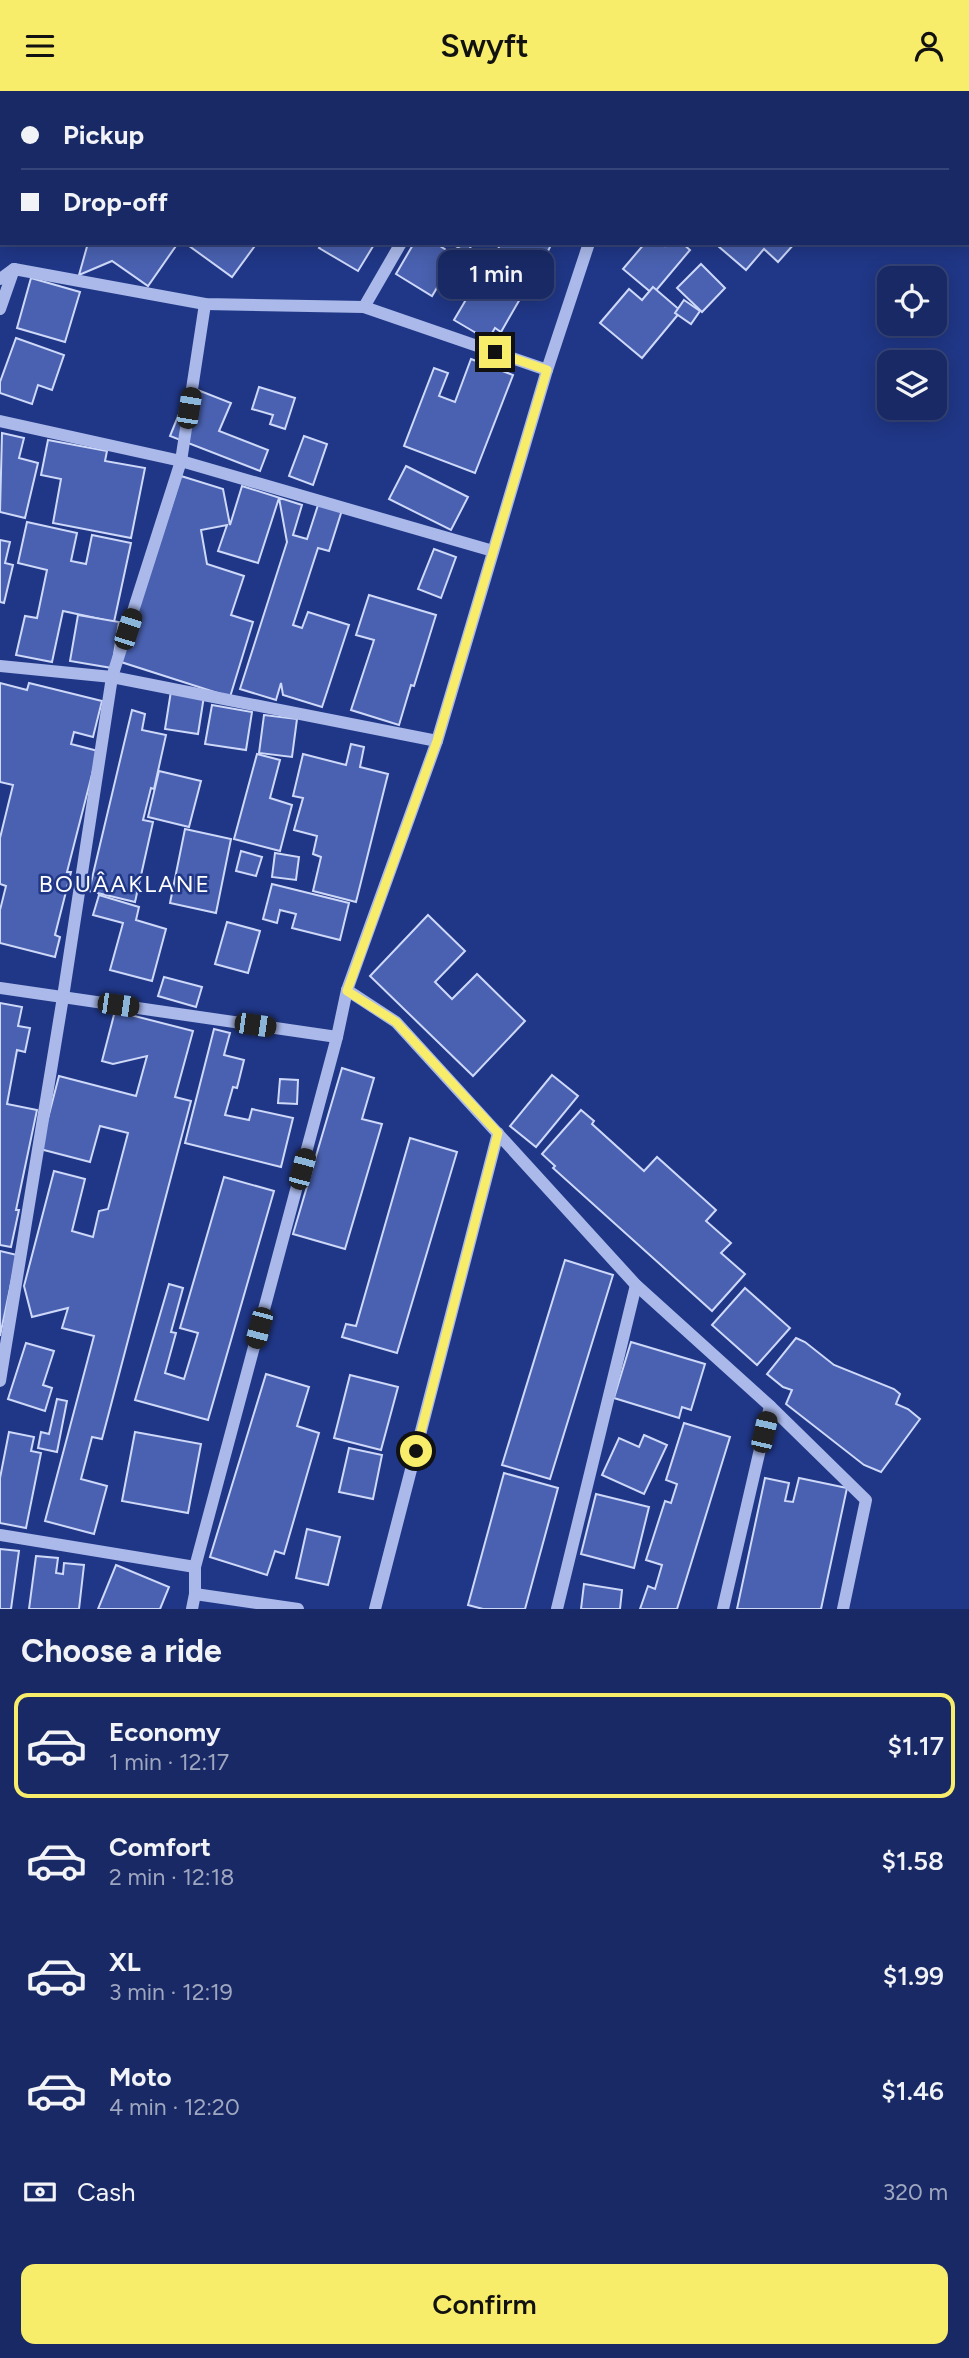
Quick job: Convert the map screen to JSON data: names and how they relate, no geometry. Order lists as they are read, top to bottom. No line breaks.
{"districts":["BOUÂAKLANE"],"page":{"header":"Swyft","banner":["Pickup","Drop-off"],"bubble":"1 min","heading":"Choose a ride","list":[{"name":"Economy","note":"1 min · 12:17","value":"$1.17"},{"name":"Comfort","note":"2 min · 12:18","value":"$1.58"},{"name":"XL","note":"3 min · 12:19","value":"$1.99"},{"name":"Moto","note":"4 min · 12:20","value":"$1.46"}],"pay":["Cash","320 m"],"buttons":"Confirm"}}
